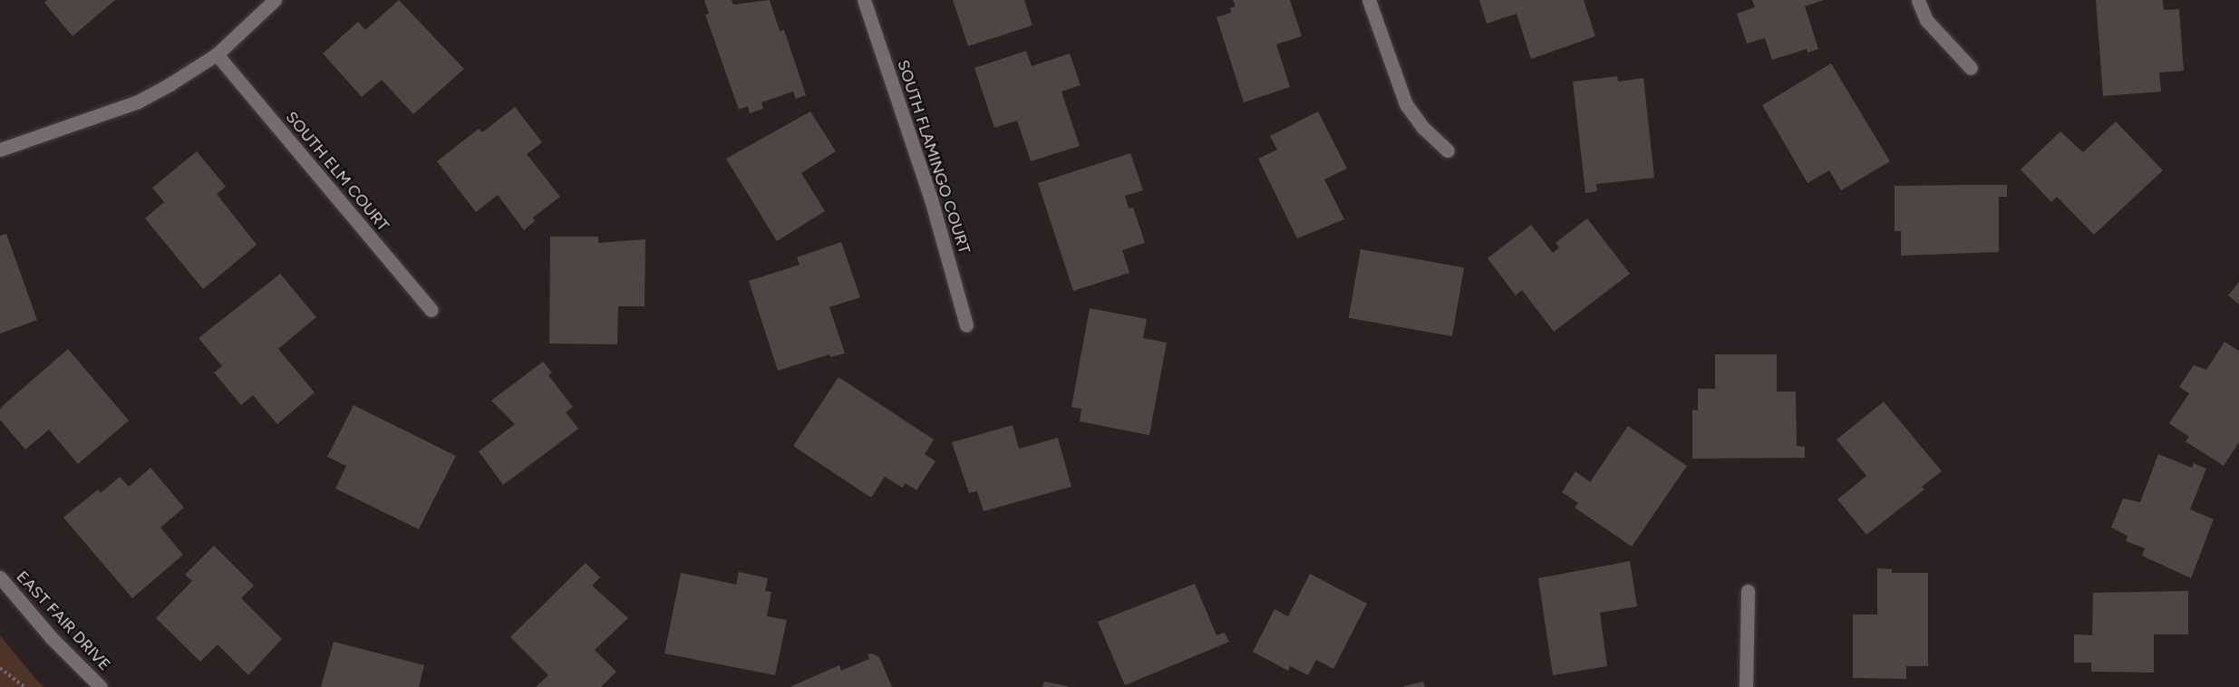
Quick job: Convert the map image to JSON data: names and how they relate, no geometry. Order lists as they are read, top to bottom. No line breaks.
{"streets":{"street":["SOUTH FLAMINGO COURT","SOUTH ELM COURT","EAST FAIR DRIVE"]}}
